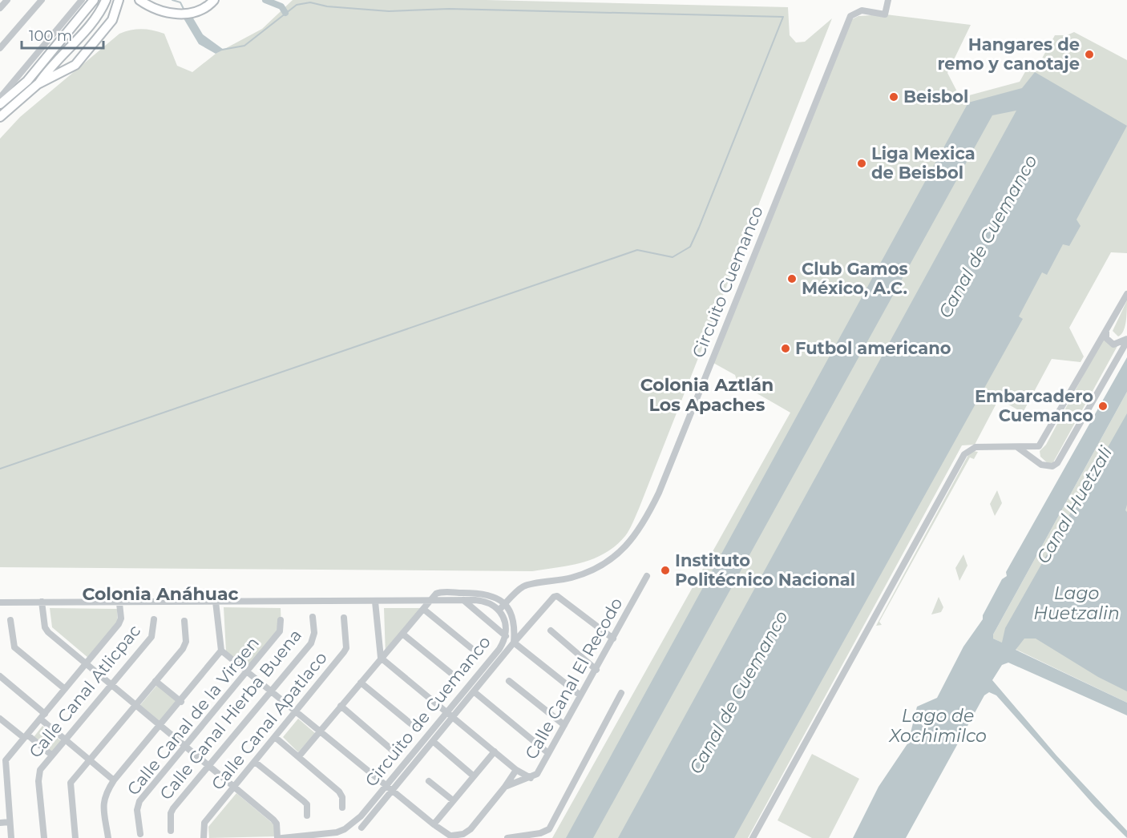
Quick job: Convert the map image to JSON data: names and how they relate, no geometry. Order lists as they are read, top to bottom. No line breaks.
{"streets":{"street":["Circuito Cuemanco","Calle Canal El Recodo","Calle Canal Atlicpac","Circuito de Cuemanco","Calle Canal Hierba Buena","Calle Canal de la Virgen","Calle Canal Apatlaco"]},"crossings":[["Circuito Cuemanco","Circuito de Cuemanco"]],"districts":["Colonia Aztlán Los Apaches","Colonia Anáhuac"],"water":["Canal de Cuemanco","Canal Huetzali","Lago Huetzalin","Lago de Xochimilco"],"places":["Hangares de remo y canotaje","Beisbol","Liga Mexica de Beisbol","Club Gamos México, A.C.","Futbol americano","Embarcadero Cuemanco","Instituto Politécnico Nacional"],"scale_bar":"100 m"}
